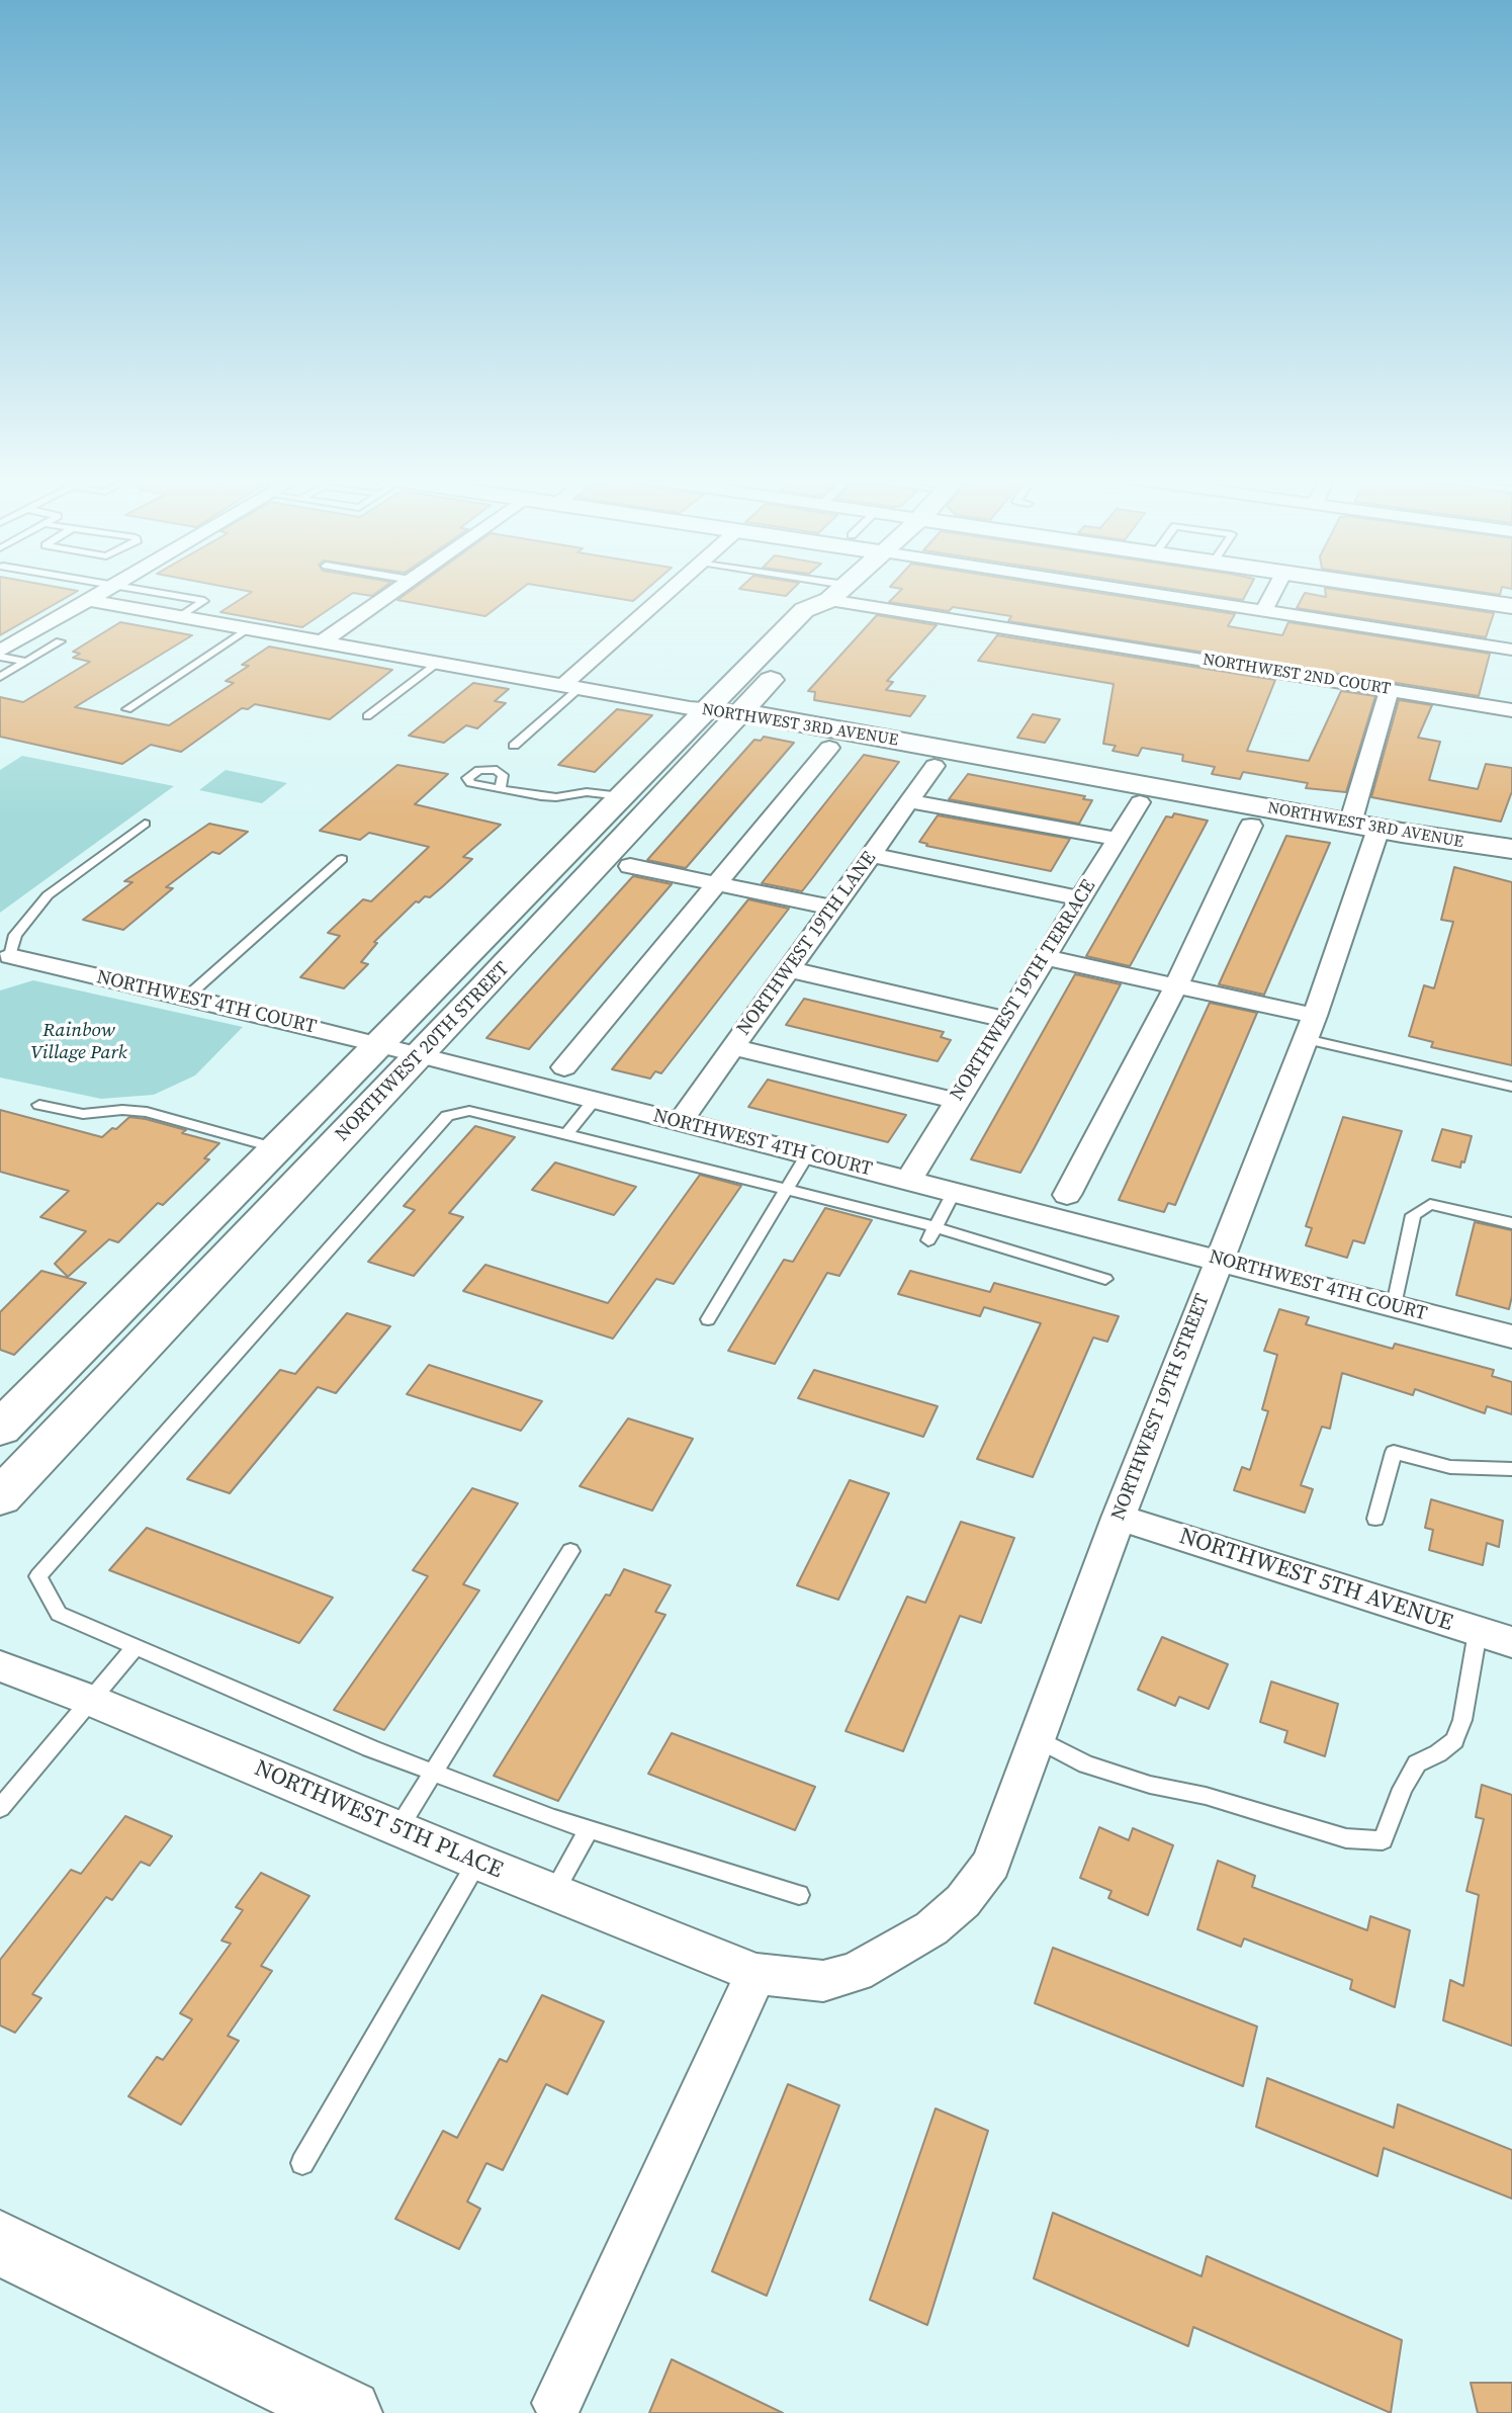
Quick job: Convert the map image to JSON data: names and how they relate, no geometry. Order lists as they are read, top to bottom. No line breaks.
{"streets":{"main road":["NORTHWEST 3RD AVENUE","NORTHWEST 20TH STREET"],"street":["NORTHWEST 2ND COURT","NORTHWEST 19TH LANE","NORTHWEST 19TH TERRACE","NORTHWEST 4TH COURT","NORTHWEST 19TH STREET","NORTHWEST 5TH AVENUE","NORTHWEST 5TH PLACE"]},"crossings":[["NORTHWEST 2ND COURT","NORTHWEST 20TH STREET"],["NORTHWEST 3RD AVENUE","NORTHWEST 20TH STREET"],["NORTHWEST 3RD AVENUE","NORTHWEST 19TH STREET"],["NORTHWEST 19TH LANE","NORTHWEST 4TH COURT"],["NORTHWEST 19TH TERRACE","NORTHWEST 4TH COURT"],["NORTHWEST 4TH COURT","NORTHWEST 20TH STREET"],["NORTHWEST 4TH COURT","NORTHWEST 19TH STREET"],["NORTHWEST 19TH STREET","NORTHWEST 5TH AVENUE"],["NORTHWEST 19TH STREET","NORTHWEST 5TH PLACE"]],"parks":["Rainbow Village Park"]}
